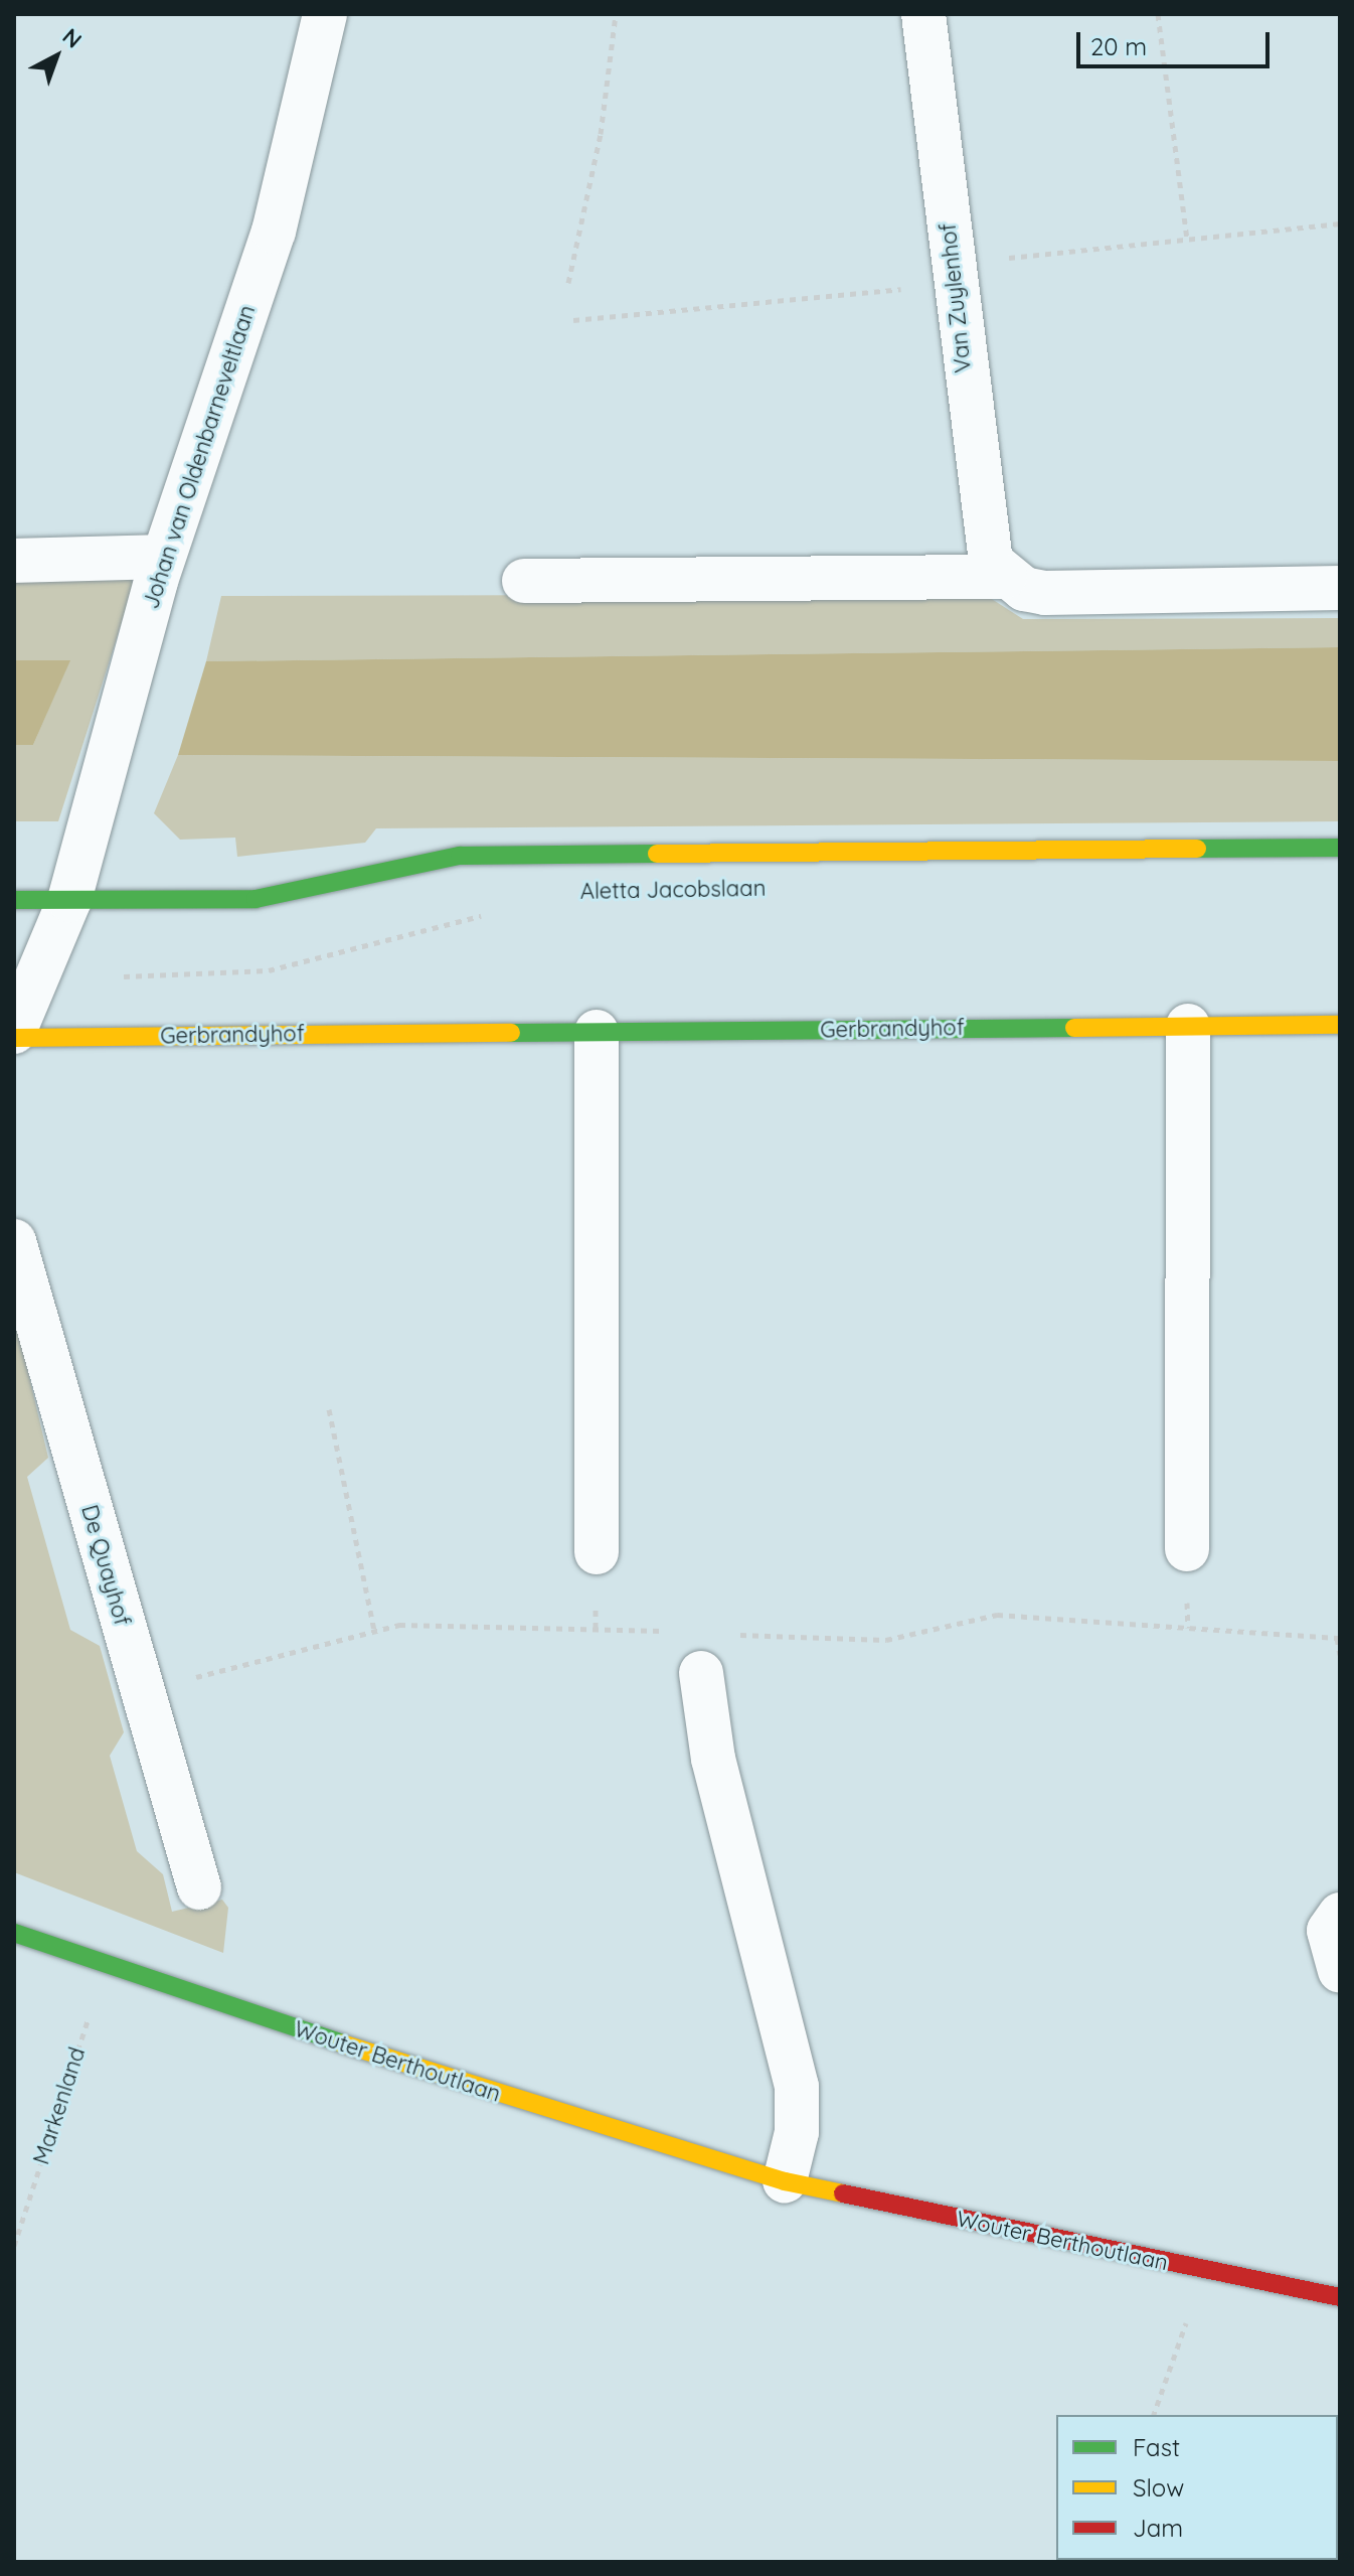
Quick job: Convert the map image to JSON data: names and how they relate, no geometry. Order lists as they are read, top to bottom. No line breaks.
{"streets":{"street":["Van Zuylenhof","Johan van Oldenbarneveltlaan","Aletta Jacobslaan","Gerbrandyhof","De Quayhof","Wouter Berthoutlaan"],"path":["Markenland"]},"crossings":[["Johan van Oldenbarneveltlaan","Aletta Jacobslaan"],["Wouter Berthoutlaan","Markenland"]],"legend":["Fast","Slow","Jam"],"scale_bar":"20 m","north":"top right"}
